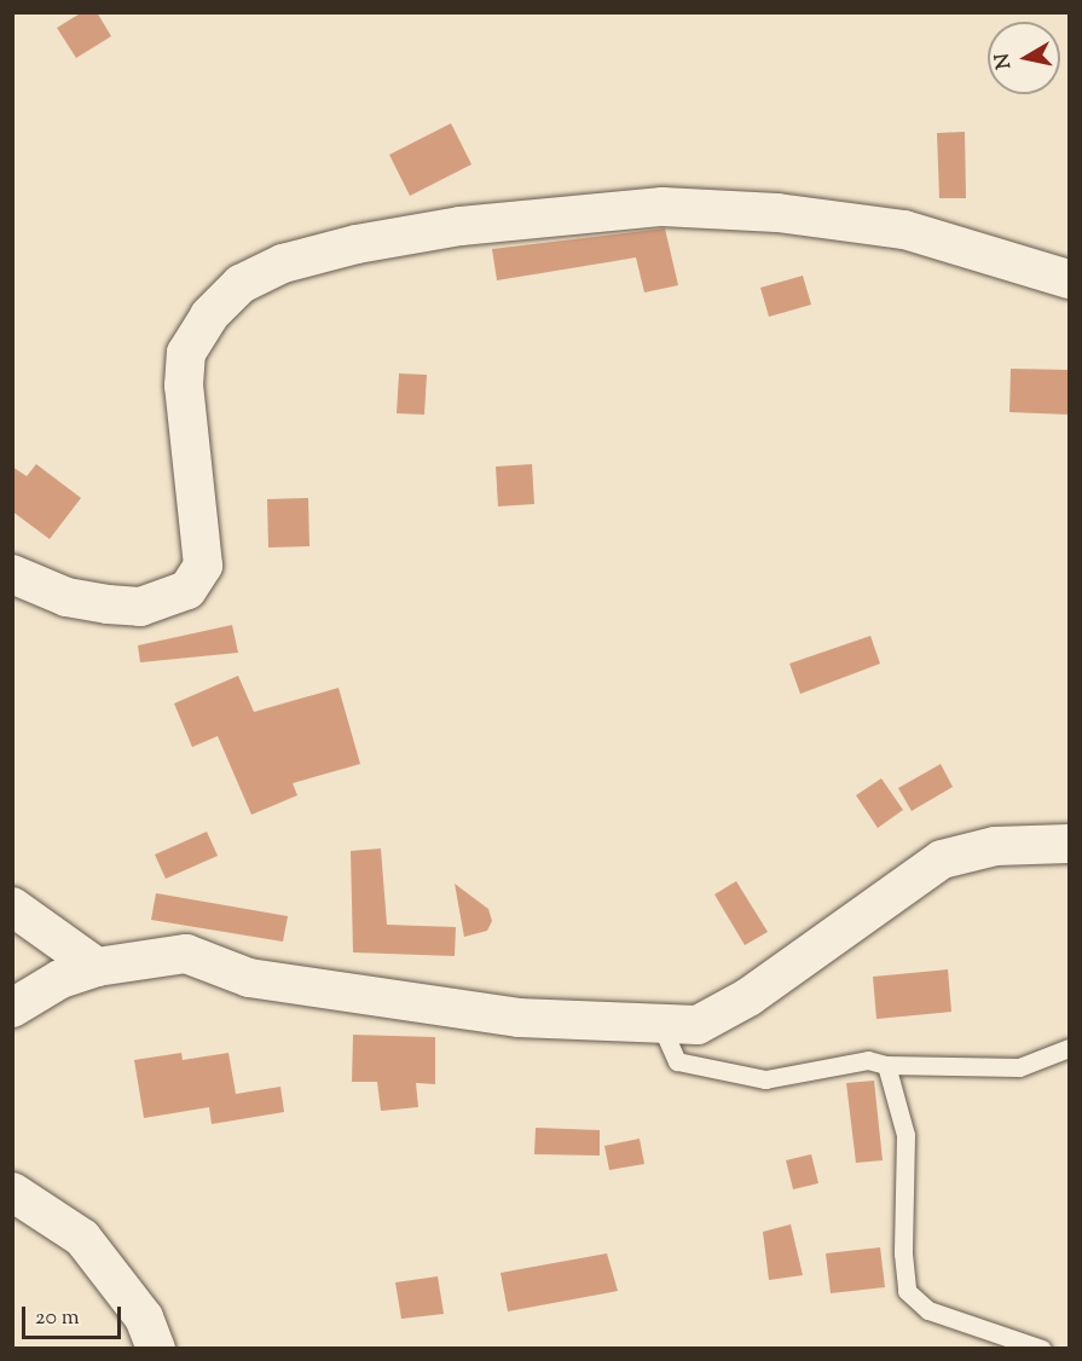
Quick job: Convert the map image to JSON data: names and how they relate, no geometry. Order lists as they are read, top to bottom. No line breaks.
{"scale_bar":"20 m","north":"left"}
